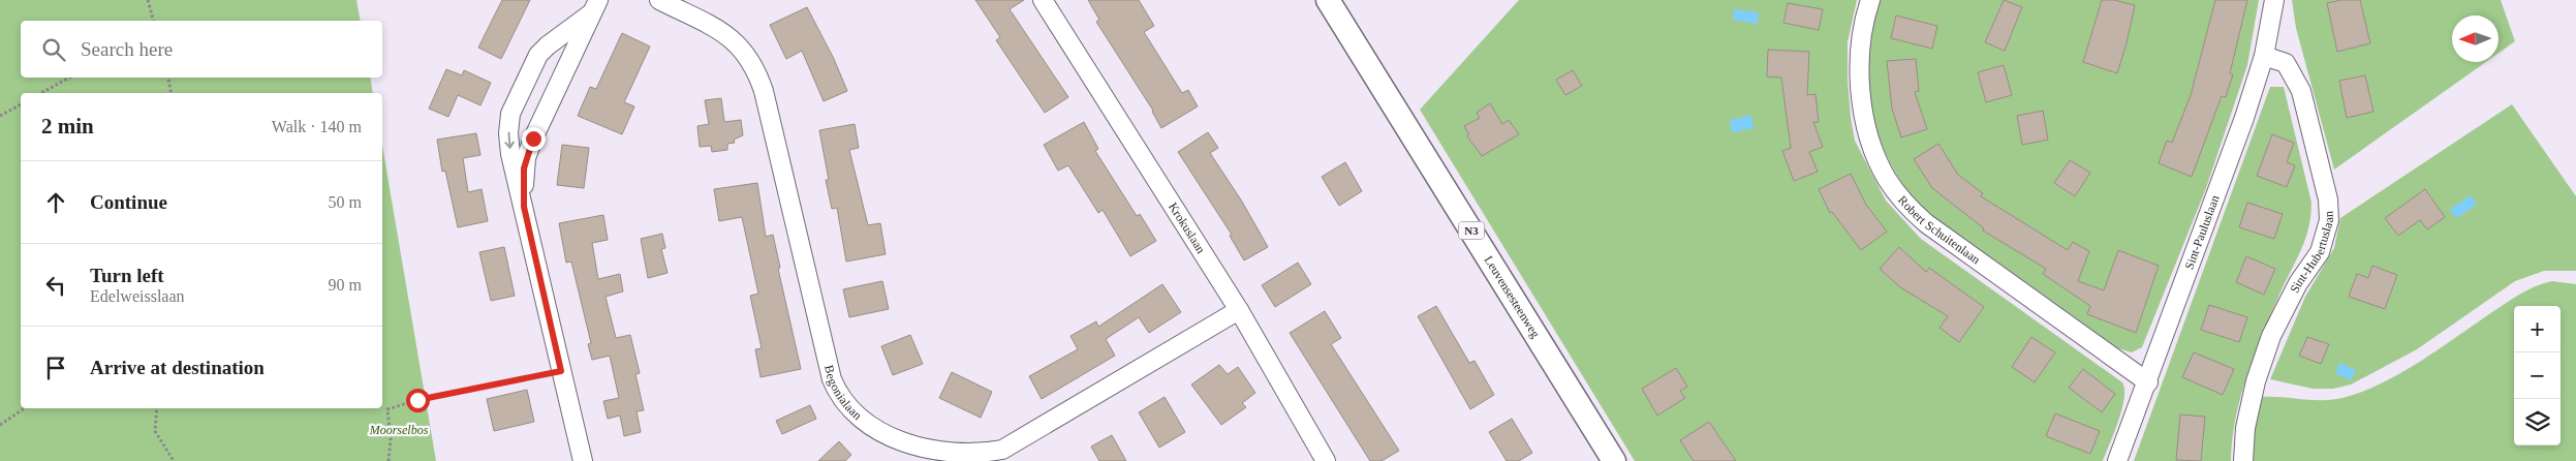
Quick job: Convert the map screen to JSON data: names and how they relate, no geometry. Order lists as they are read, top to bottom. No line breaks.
{"streets":{"main road":["N3","Leuvensesteenweg"],"street":["Krokuslaan","Robert Schuitenlaan","Sint-Pauluslaan","Sint-Hubertuslaan","Begonialaan"]},"crossings":[["Krokuslaan","Begonialaan"],["Robert Schuitenlaan","Sint-Pauluslaan"],["Sint-Pauluslaan","Sint-Hubertuslaan"]],"parks":["Moorselbos"],"north":"left","page":{"search":"Search here","heading":["2 min","Walk · 140 m"],"list":[["Continue","50 m"],["Turn left","Edelweisslaan","90 m"],"Arrive at destination"],"map_buttons":["+","−"]}}
